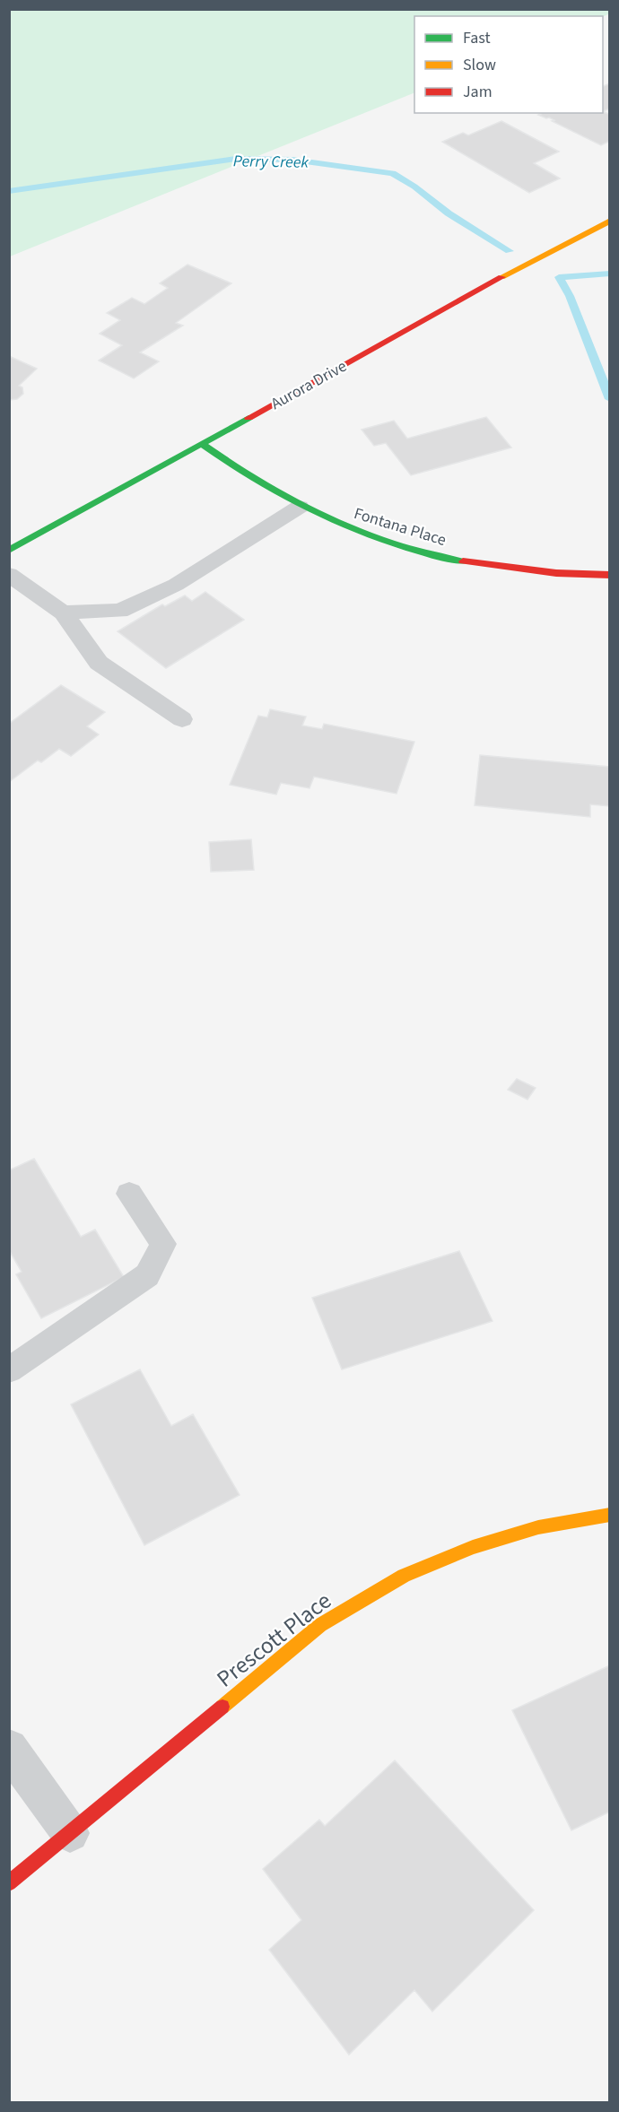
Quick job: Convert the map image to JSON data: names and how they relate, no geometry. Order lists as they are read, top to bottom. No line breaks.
{"streets":{"street":["Aurora Drive","Fontana Place","Prescott Place"]},"crossings":[["Aurora Drive","Fontana Place"]],"water":["Perry Creek"],"legend":["Fast","Slow","Jam"]}
